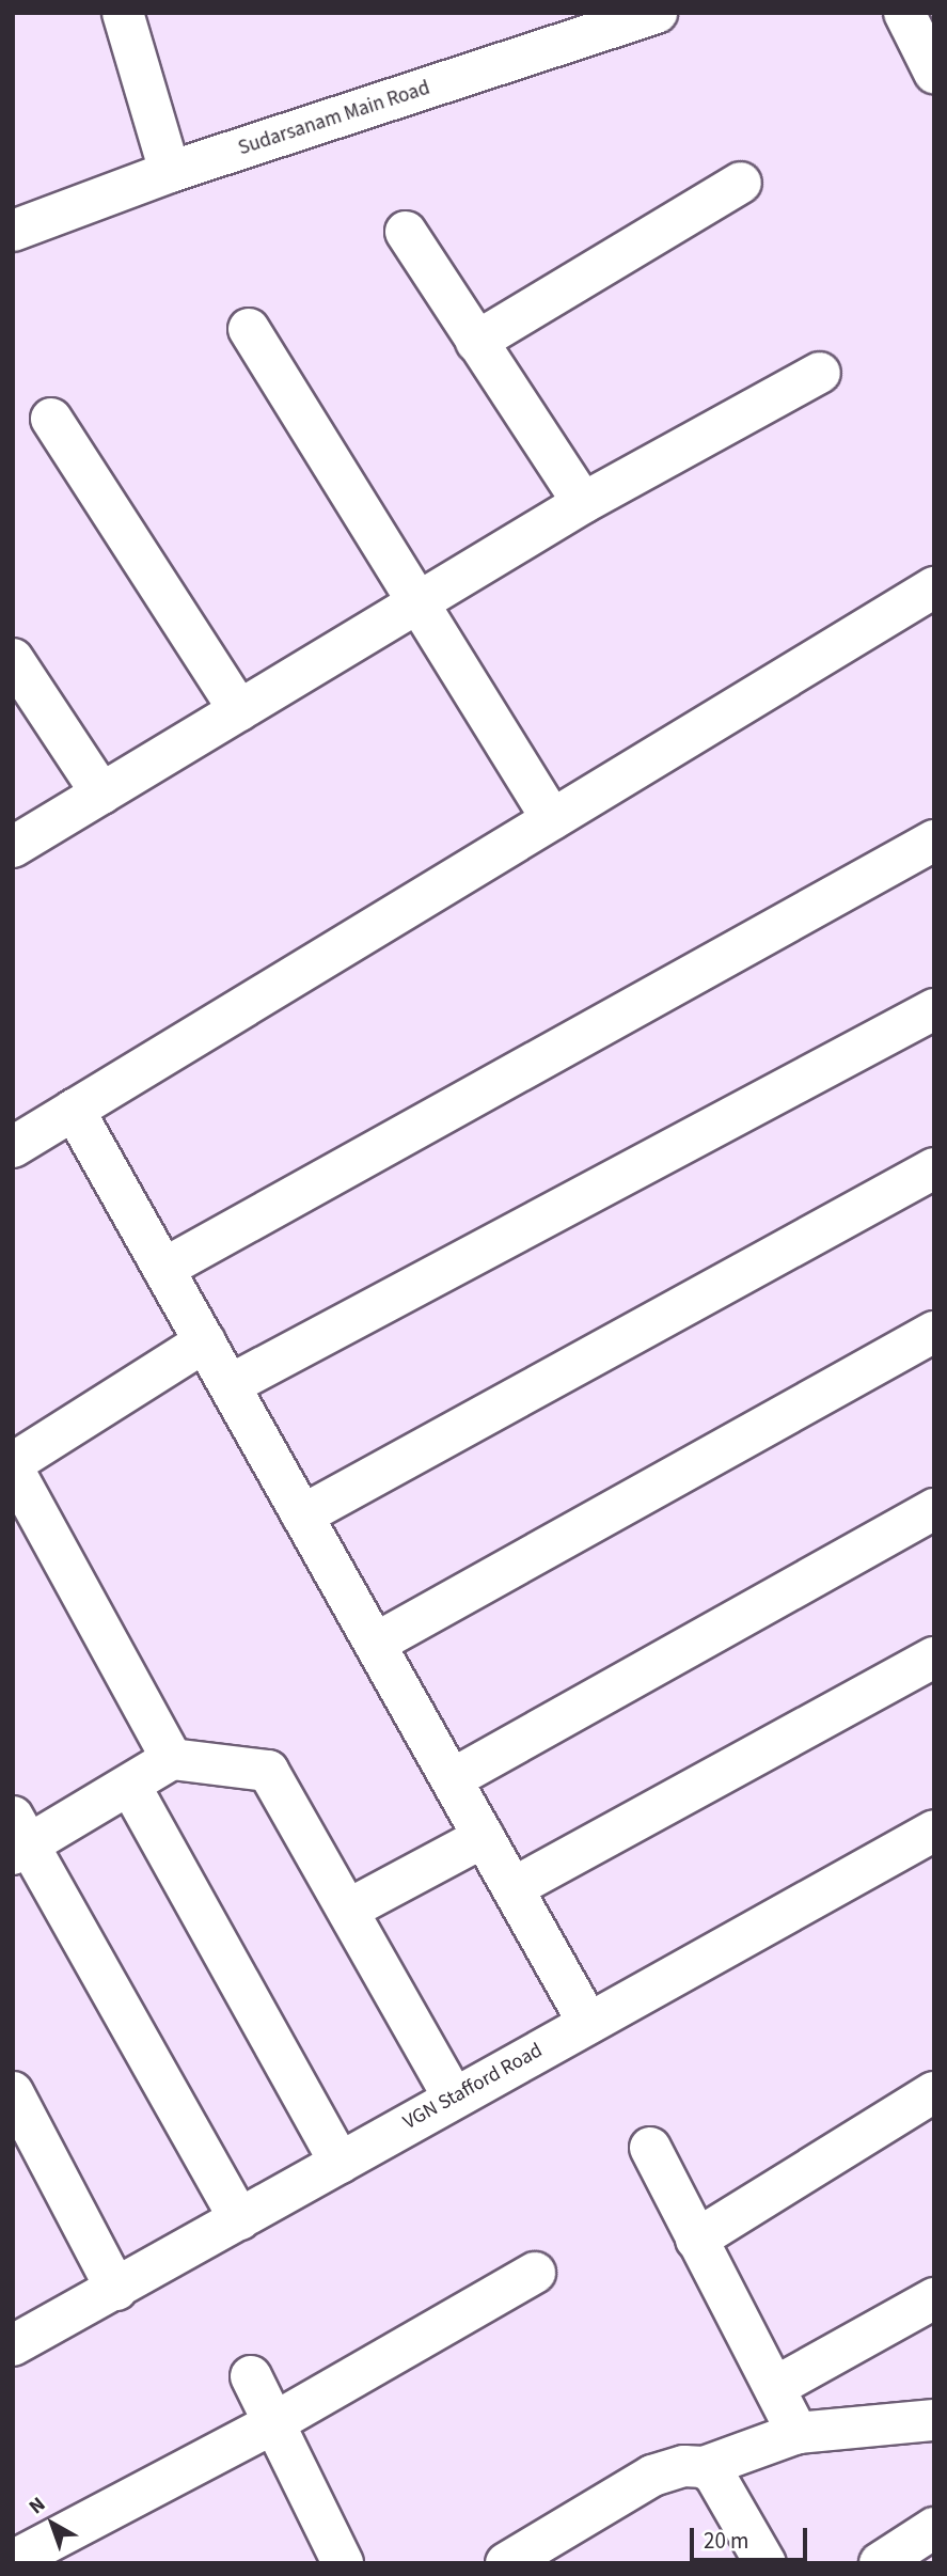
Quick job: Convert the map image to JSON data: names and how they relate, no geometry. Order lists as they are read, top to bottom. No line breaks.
{"streets":{"street":["Sudarsanam Main Road","VGN Stafford Road"]},"scale_bar":"20 m","north":"top left"}
